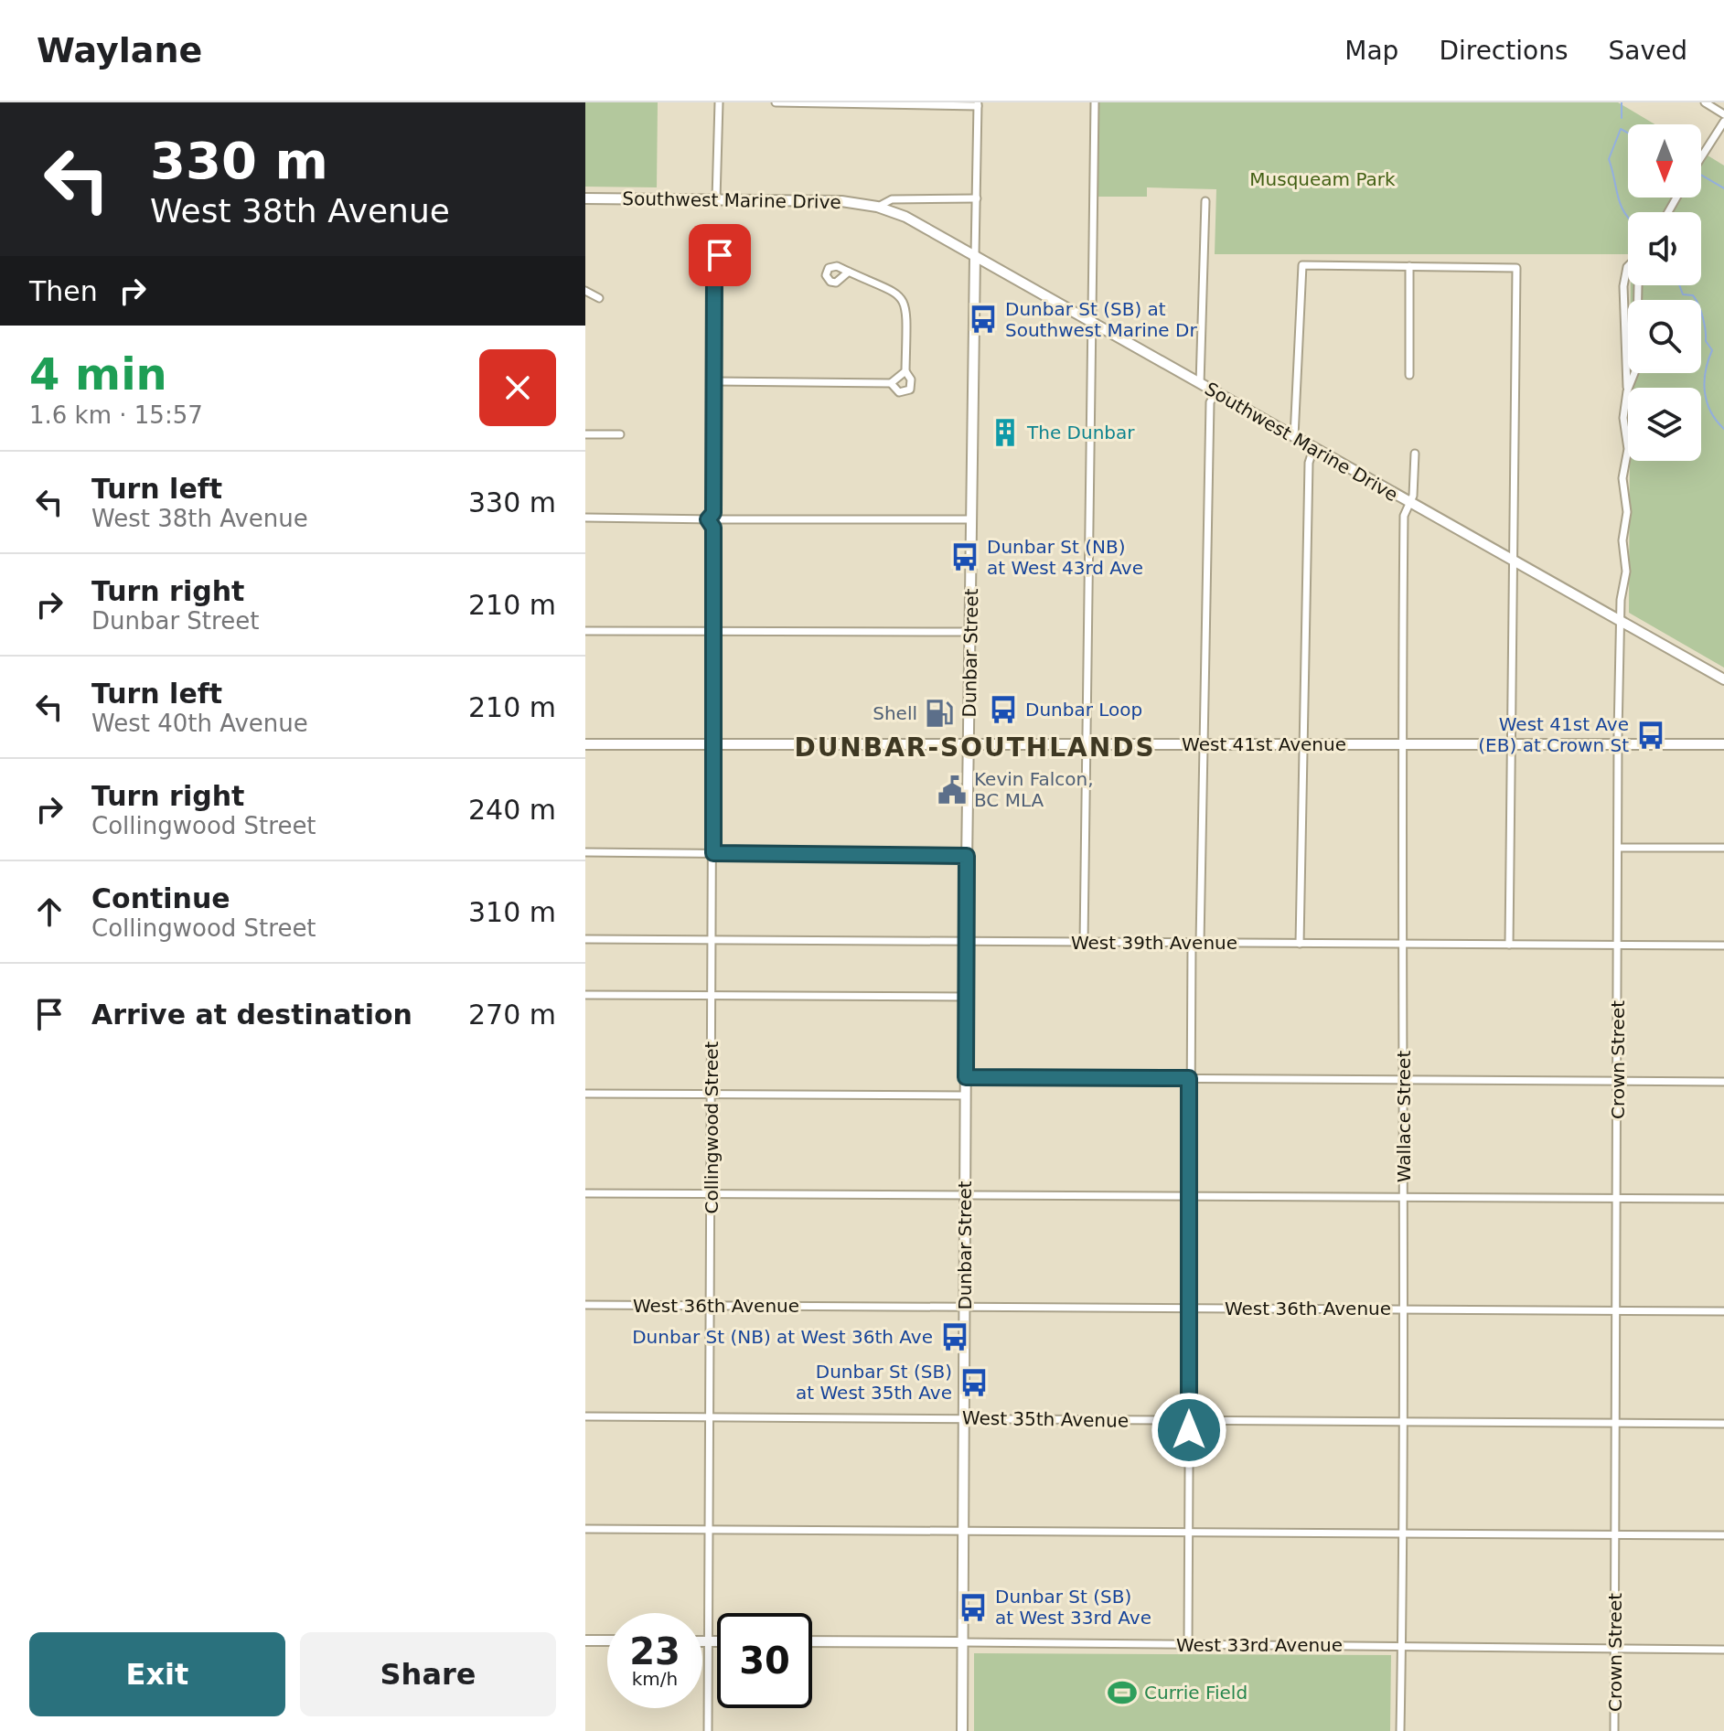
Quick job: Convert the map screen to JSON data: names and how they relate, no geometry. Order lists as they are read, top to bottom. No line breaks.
{"streets":{"main road":["Southwest Marine Drive","Dunbar Street","West 41st Avenue","West 33rd Avenue"],"street":["West 39th Avenue","Crown Street","Wallace Street","Collingwood Street","West 36th Avenue","West 35th Avenue"]},"crossings":[["Southwest Marine Drive","Dunbar Street"],["Southwest Marine Drive","Crown Street"],["Southwest Marine Drive","Wallace Street"],["Dunbar Street","West 41st Avenue"],["Dunbar Street","West 39th Avenue"],["Dunbar Street","West 36th Avenue"],["Dunbar Street","West 35th Avenue"],["Dunbar Street","West 33rd Avenue"],["West 41st Avenue","Crown Street"],["West 41st Avenue","Wallace Street"],["West 41st Avenue","Collingwood Street"],["West 39th Avenue","Crown Street"],["West 39th Avenue","Wallace Street"],["West 39th Avenue","Collingwood Street"],["Crown Street","West 36th Avenue"],["Crown Street","West 35th Avenue"],["Crown Street","West 33rd Avenue"],["Wallace Street","West 36th Avenue"],["Wallace Street","West 35th Avenue"],["Wallace Street","West 33rd Avenue"],["Collingwood Street","West 36th Avenue"],["Collingwood Street","West 35th Avenue"]],"districts":["DUNBAR-SOUTHLANDS"],"parks":["Musqueam Park"],"places":{"bus stop":["Dunbar St (SB) at Southwest Marine Dr","Dunbar St (NB) at West 43rd Ave","Dunbar Loop","West 41st Ave (EB) at Crown St","Dunbar St (NB) at West 36th Ave","Dunbar St (SB) at West 35th Ave","Dunbar St (SB) at West 33rd Ave"],"building":["The Dunbar"],"fuel station":["Shell"],"public building":["Kevin Falcon, BC MLA"],"sports":["Currie Field"]},"north":"bottom","page":{"header":"Waylane","nav":["Map","Directions","Saved"],"turn":["330 m","West 38th Avenue"],"then":"Then","heading":["4 min","1.6 km · 15:57"],"list":[{"name":"Turn left","note":"West 38th Avenue","value":"330 m"},{"name":"Turn right","note":"Dunbar Street","value":"210 m"},{"name":"Turn left","note":"West 40th Avenue","value":"210 m"},{"name":"Turn right","note":"Collingwood Street","value":"240 m"},{"name":"Continue","note":"Collingwood Street","value":"310 m"},{"name":"Arrive at destination","value":"270 m"}],"speed":"23 km/h","limit":"30","buttons":["Exit","Share"]}}
